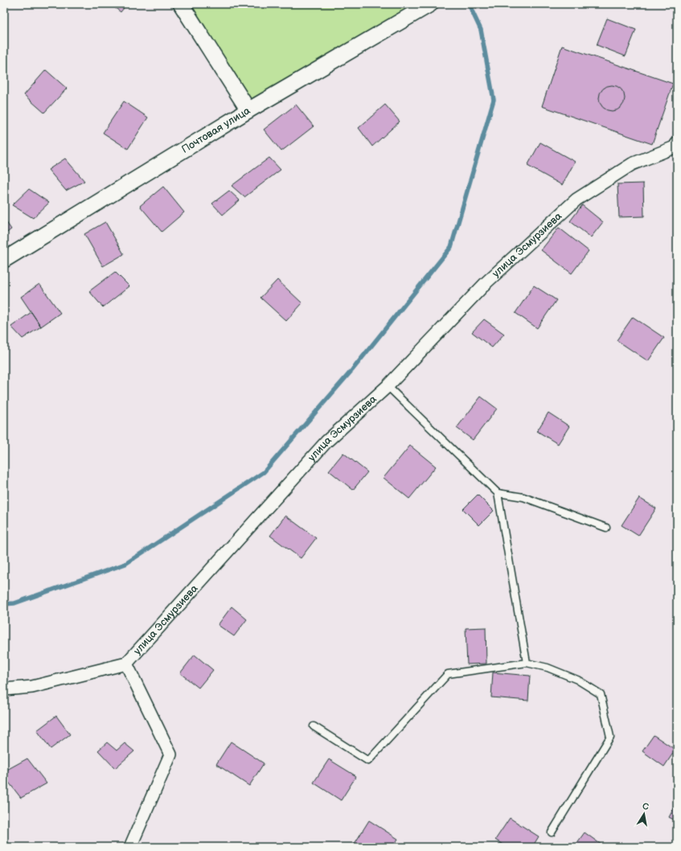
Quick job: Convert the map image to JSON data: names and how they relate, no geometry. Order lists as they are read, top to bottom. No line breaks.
{"streets":{"street":["Почтовая улица","улица Эсмурзиева"]},"north":"top"}
